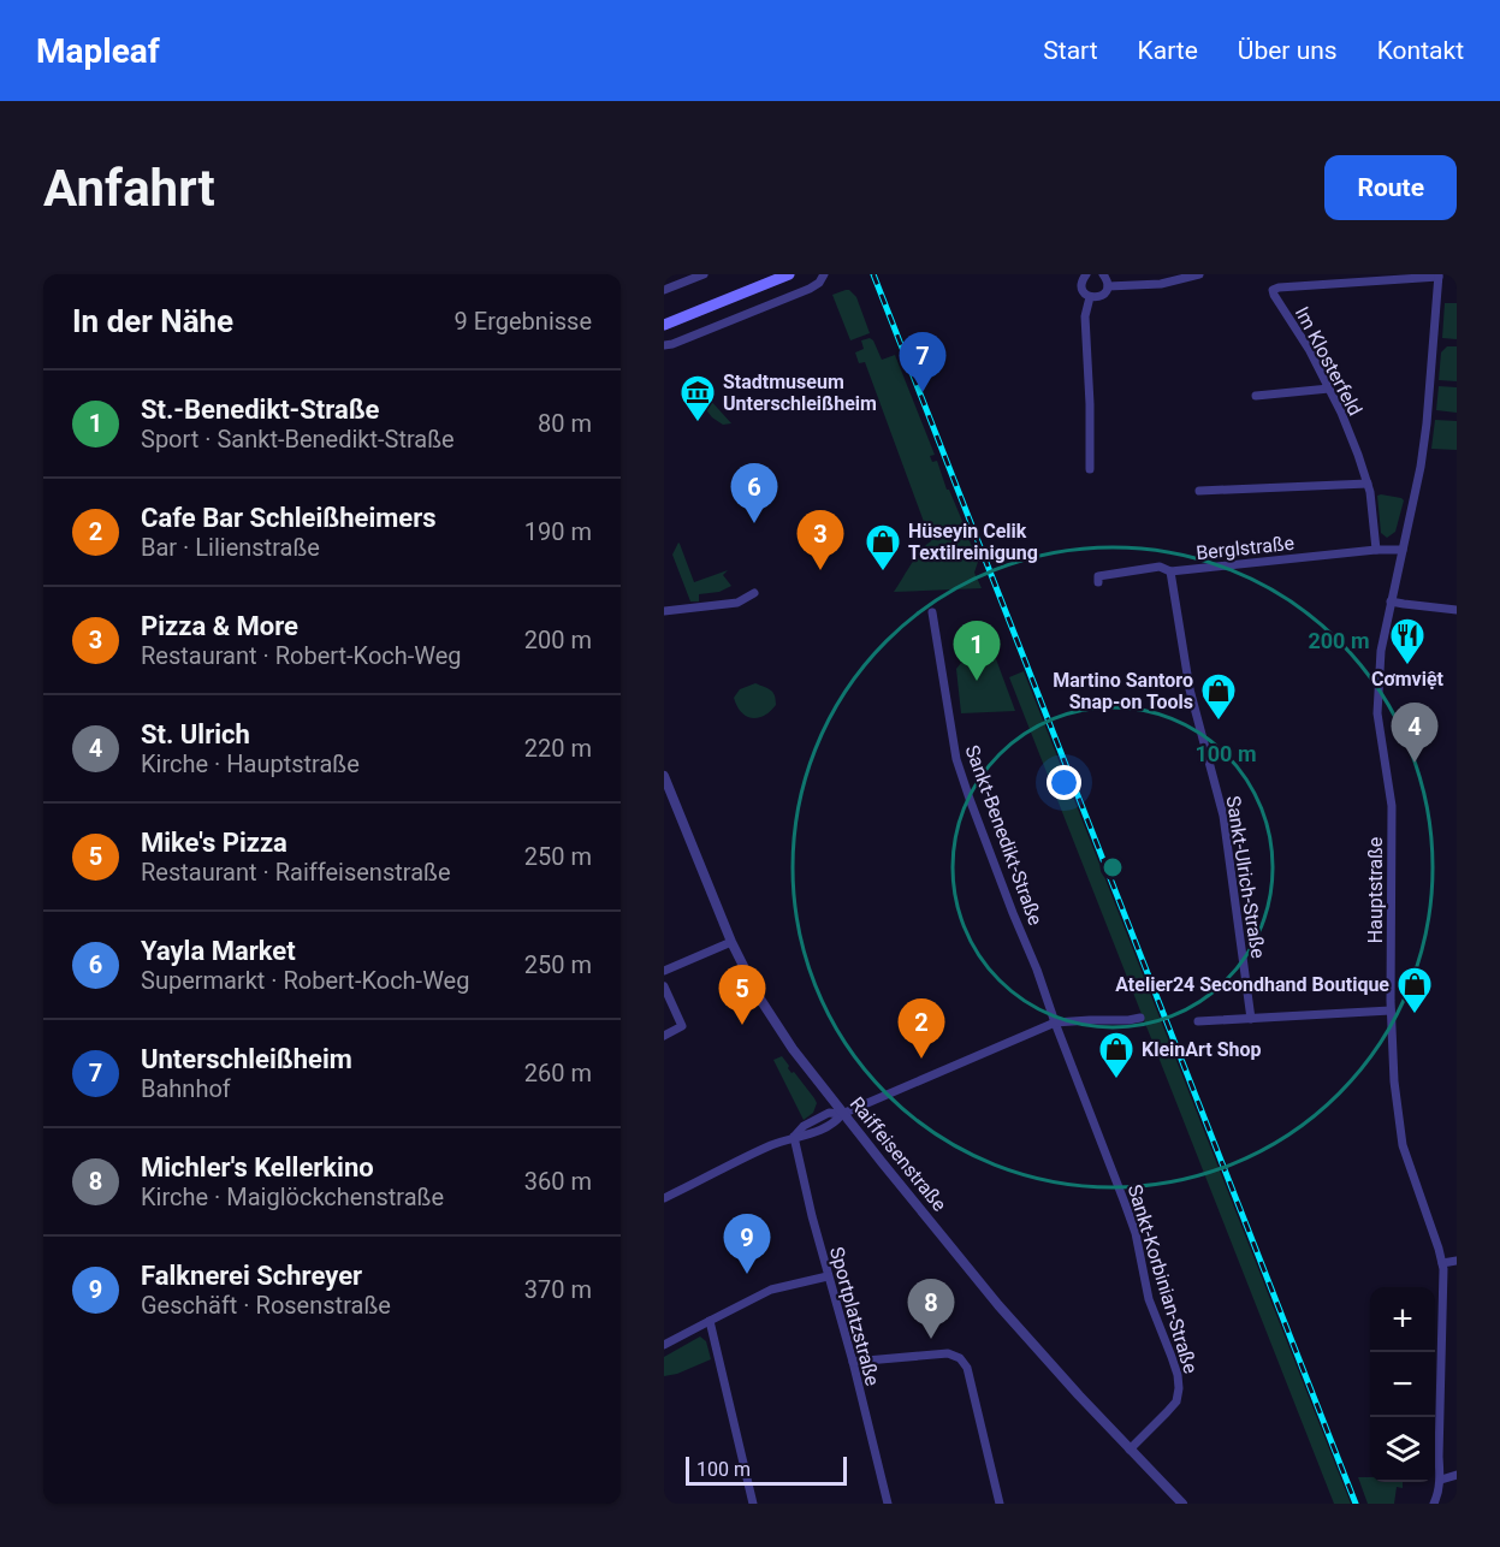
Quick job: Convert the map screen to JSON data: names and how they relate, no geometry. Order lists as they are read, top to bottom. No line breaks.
{"streets":{"street":["Im Klosterfeld","Berglstraße","Sankt-Benedikt-Straße","Sankt-Ulrich-Straße","Hauptstraße","Raiffeisenstraße","Sankt-Korbinian-Straße","Sportplatzstraße"]},"crossings":[["Im Klosterfeld","Berglstraße"],["Im Klosterfeld","Hauptstraße"],["Berglstraße","Sankt-Ulrich-Straße"],["Berglstraße","Hauptstraße"],["Sankt-Benedikt-Straße","Sankt-Korbinian-Straße"],["Raiffeisenstraße","Sankt-Korbinian-Straße"]],"places":{"museum":["Stadtmuseum Unterschleißheim"],"shop":["Hüseyin Celik Textilreinigung","Martino Santoro Snap-on Tools","Atelier24 Secondhand Boutique","KleinArt Shop"],"restaurant":["Cơmviệt"]},"scale_bar":"100 m","page":{"header":"Mapleaf","nav":["Start","Karte","Über uns","Kontakt"],"buttons":"Route","title":"Anfahrt","heading":["In der Nähe","9 Ergebnisse"],"pins":["7","6","3","1","4","5","2","9","8"],"list":[{"mark":"1","name":"St.-Benedikt-Straße","note":"Sport · Sankt-Benedikt-Straße","value":"80 m"},{"mark":"2","name":"Cafe Bar Schleißheimers","note":"Bar · Lilienstraße","value":"190 m"},{"mark":"3","name":"Pizza & More","note":"Restaurant · Robert-Koch-Weg","value":"200 m"},{"mark":"4","name":"St. Ulrich","note":"Kirche · Hauptstraße","value":"220 m"},{"mark":"5","name":"Mike's Pizza","note":"Restaurant · Raiffeisenstraße","value":"250 m"},{"mark":"6","name":"Yayla Market","note":"Supermarkt · Robert-Koch-Weg","value":"250 m"},{"mark":"7","name":"Unterschleißheim","note":"Bahnhof","value":"260 m"},{"mark":"8","name":"Michler's Kellerkino","note":"Kirche · Maiglöckchenstraße","value":"360 m"},{"mark":"9","name":"Falknerei Schreyer","note":"Geschäft · Rosenstraße","value":"370 m"}],"map_buttons":["+","−"],"scale":"100 m"},"rings":["200 m","100 m"]}
